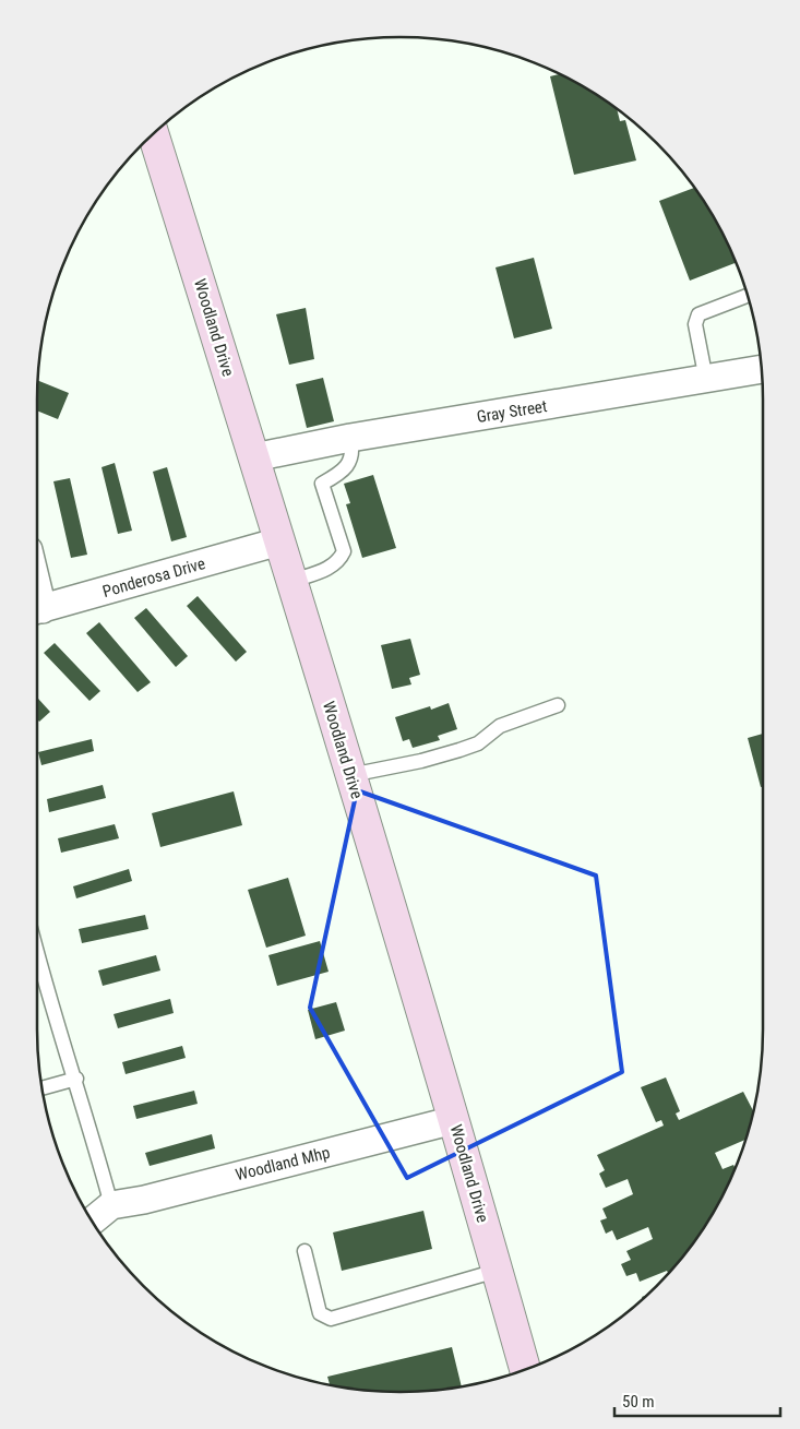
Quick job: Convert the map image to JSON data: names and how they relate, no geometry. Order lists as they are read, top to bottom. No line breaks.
{"streets":{"street":["Woodland Drive","Gray Street","Ponderosa Drive","Woodland Mhp"]},"crossings":[["Woodland Drive","Gray Street"],["Woodland Drive","Ponderosa Drive"],["Woodland Drive","Woodland Mhp"]],"scale_bar":"50 m"}
